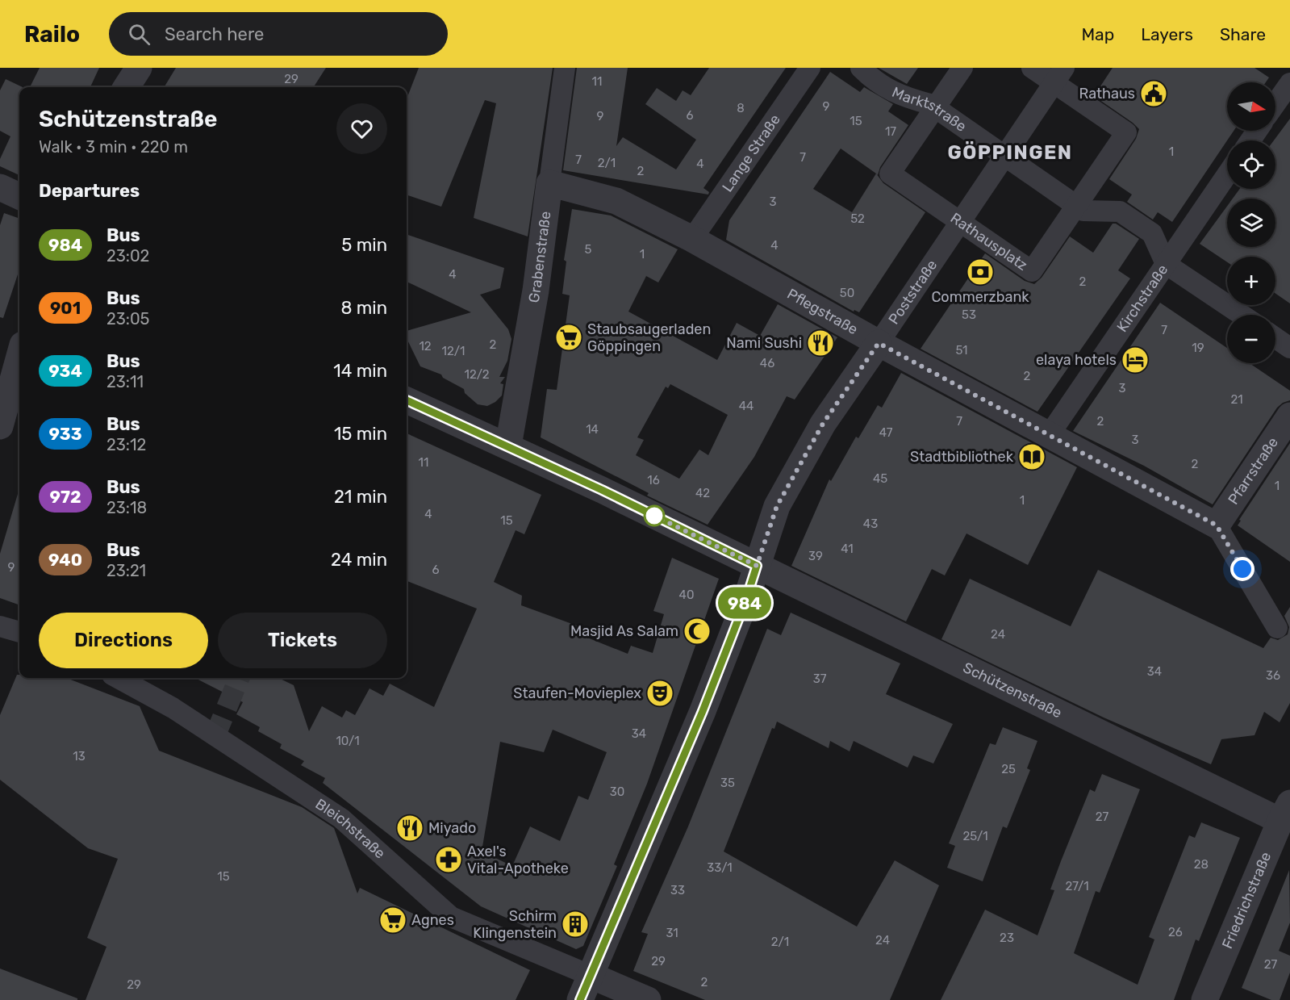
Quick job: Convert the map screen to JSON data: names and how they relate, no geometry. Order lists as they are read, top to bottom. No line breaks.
{"streets":{"street":["Marktstraße","Lange Straße","Rathausplatz","Grabenstraße","Poststraße","Kirchstraße","Pflegstraße","Pfarrstraße","Schützenstraße","Bleichstraße","Friedrichstraße"]},"crossings":[["Marktstraße","Rathausplatz"],["Marktstraße","Poststraße"],["Marktstraße","Kirchstraße"],["Lange Straße","Pflegstraße"],["Rathausplatz","Poststraße"],["Grabenstraße","Pflegstraße"],["Grabenstraße","Schützenstraße"],["Poststraße","Pflegstraße"],["Poststraße","Schützenstraße"],["Poststraße","Bleichstraße"],["Kirchstraße","Pflegstraße"],["Pflegstraße","Pfarrstraße"],["Schützenstraße","Friedrichstraße"]],"districts":["GÖPPINGEN"],"places":{"public building":["Rathaus"],"bank":["Commerzbank"],"supermarket":["Staubsaugerladen Göppingen","Agnes"],"restaurant":["Nami Sushi","Miyado"],"hotel":["elaya hotels"],"library":["Stadtbibliothek"],"mosque":["Masjid As Salam"],"theatre":["Staufen-Movieplex"],"pharmacy":["Axel's Vital-Apotheke"],"building":["Schirm Klingenstein"]},"lines":["bus line 984"],"house_numbers":["29","11","9","8","6","9","15","17","1","7","7","2/1","4","2","3","52","4","5","1","4","2","50","53","7","2","12","19","51","12/1","46","12/2","2","3","21","44","7","2","14","47","3","11","2","45","16","1","42","1","4","15","43","41","39","9","6","40","24","34","36","37","34","10/1","13","25","35","30","27","25/1","28","33/1","15","27/1","33","26","31","23","24","2/1","29","27","2","29"],"north":"right","page":{"header":"Railo","search":"Search here","nav":["Map","Layers","Share"],"on_map":"984","map_buttons":["+","−"],"heading":[["Schützenstraße","Walk · 3 min · 220 m"],"Departures"],"list":[{"mark":"984","name":"Bus","note":"23:02","value":"5 min"},{"mark":"901","name":"Bus","note":"23:05","value":"8 min"},{"mark":"934","name":"Bus","note":"23:11","value":"14 min"},{"mark":"933","name":"Bus","note":"23:12","value":"15 min"},{"mark":"972","name":"Bus","note":"23:18","value":"21 min"},{"mark":"940","name":"Bus","note":"23:21","value":"24 min"}],"buttons":["Directions","Tickets"]}}
